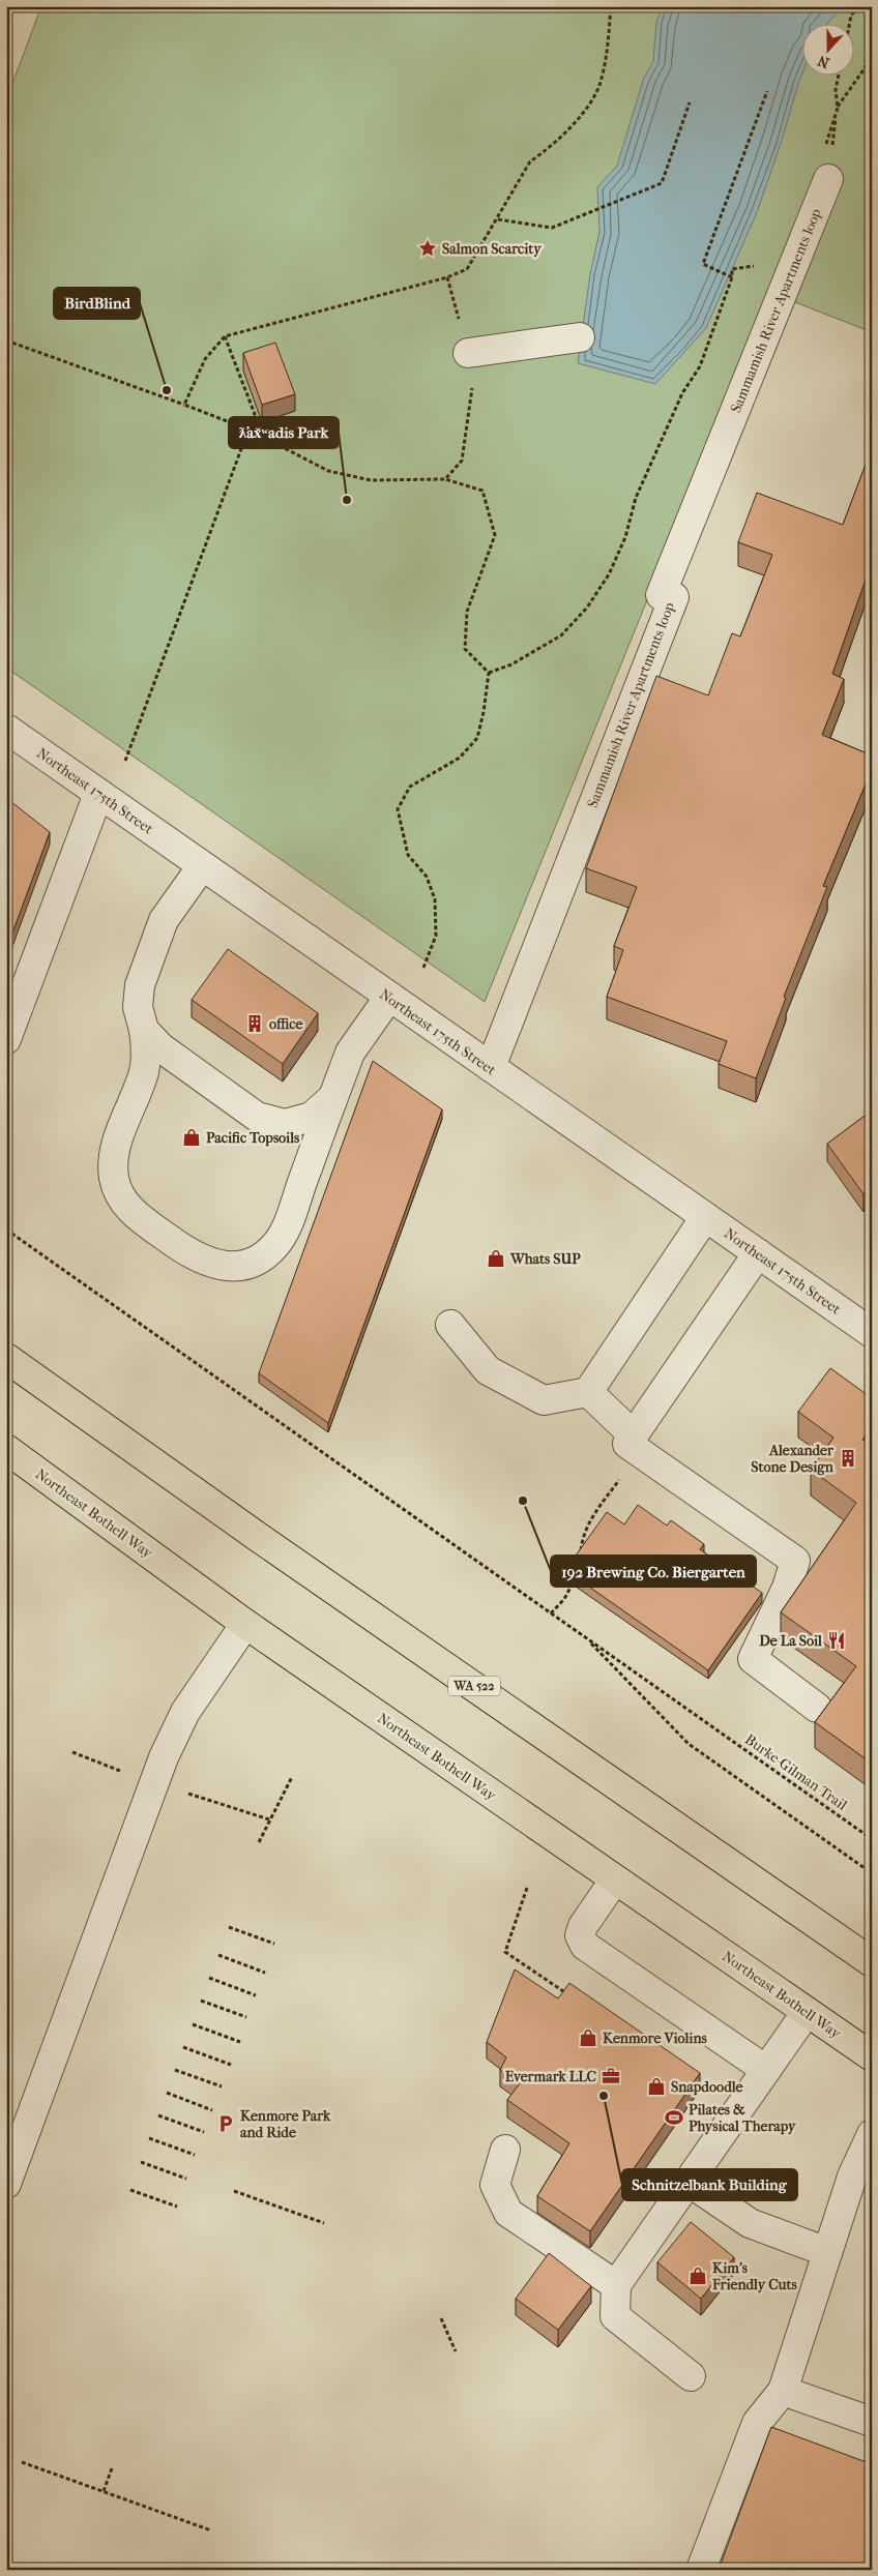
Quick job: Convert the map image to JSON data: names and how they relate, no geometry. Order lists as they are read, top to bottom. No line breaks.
{"streets":{"main road":["Northeast Bothell Way","WA 522"],"street":["Sammamish River Apartments loop","Northeast 175th Street"],"path":["Burke-Gilman Trail"]},"crossings":[["Sammamish River Apartments loop","Northeast 175th Street"]],"places":{"place":["Salmon Scarcity"],"other":["BirdBlind","ƛ̕ax̌ʷadis Park","192 Brewing Co. Biergarten","Schnitzelbank Building"],"building":["office","Alexander Stone Design"],"shop":["Pacific Topsoils","Whats SUP","Kenmore Violins","Snapdoodle","Kim's Friendly Cuts"],"restaurant":["De La Soil"],"office":["Evermark LLC"],"sports":["Pilates & Physical Therapy"],"parking":["Kenmore Park and Ride"]},"north":"bottom"}
